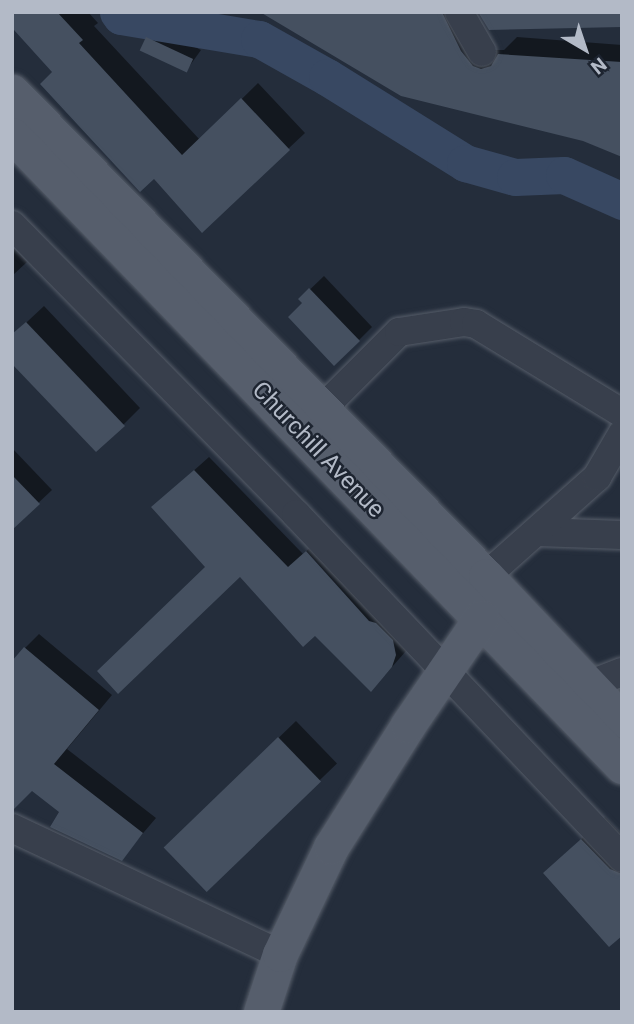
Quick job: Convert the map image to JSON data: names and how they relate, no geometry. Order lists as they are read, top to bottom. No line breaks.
{"streets":{"main road":["Churchill Avenue"]},"north":"bottom right"}
